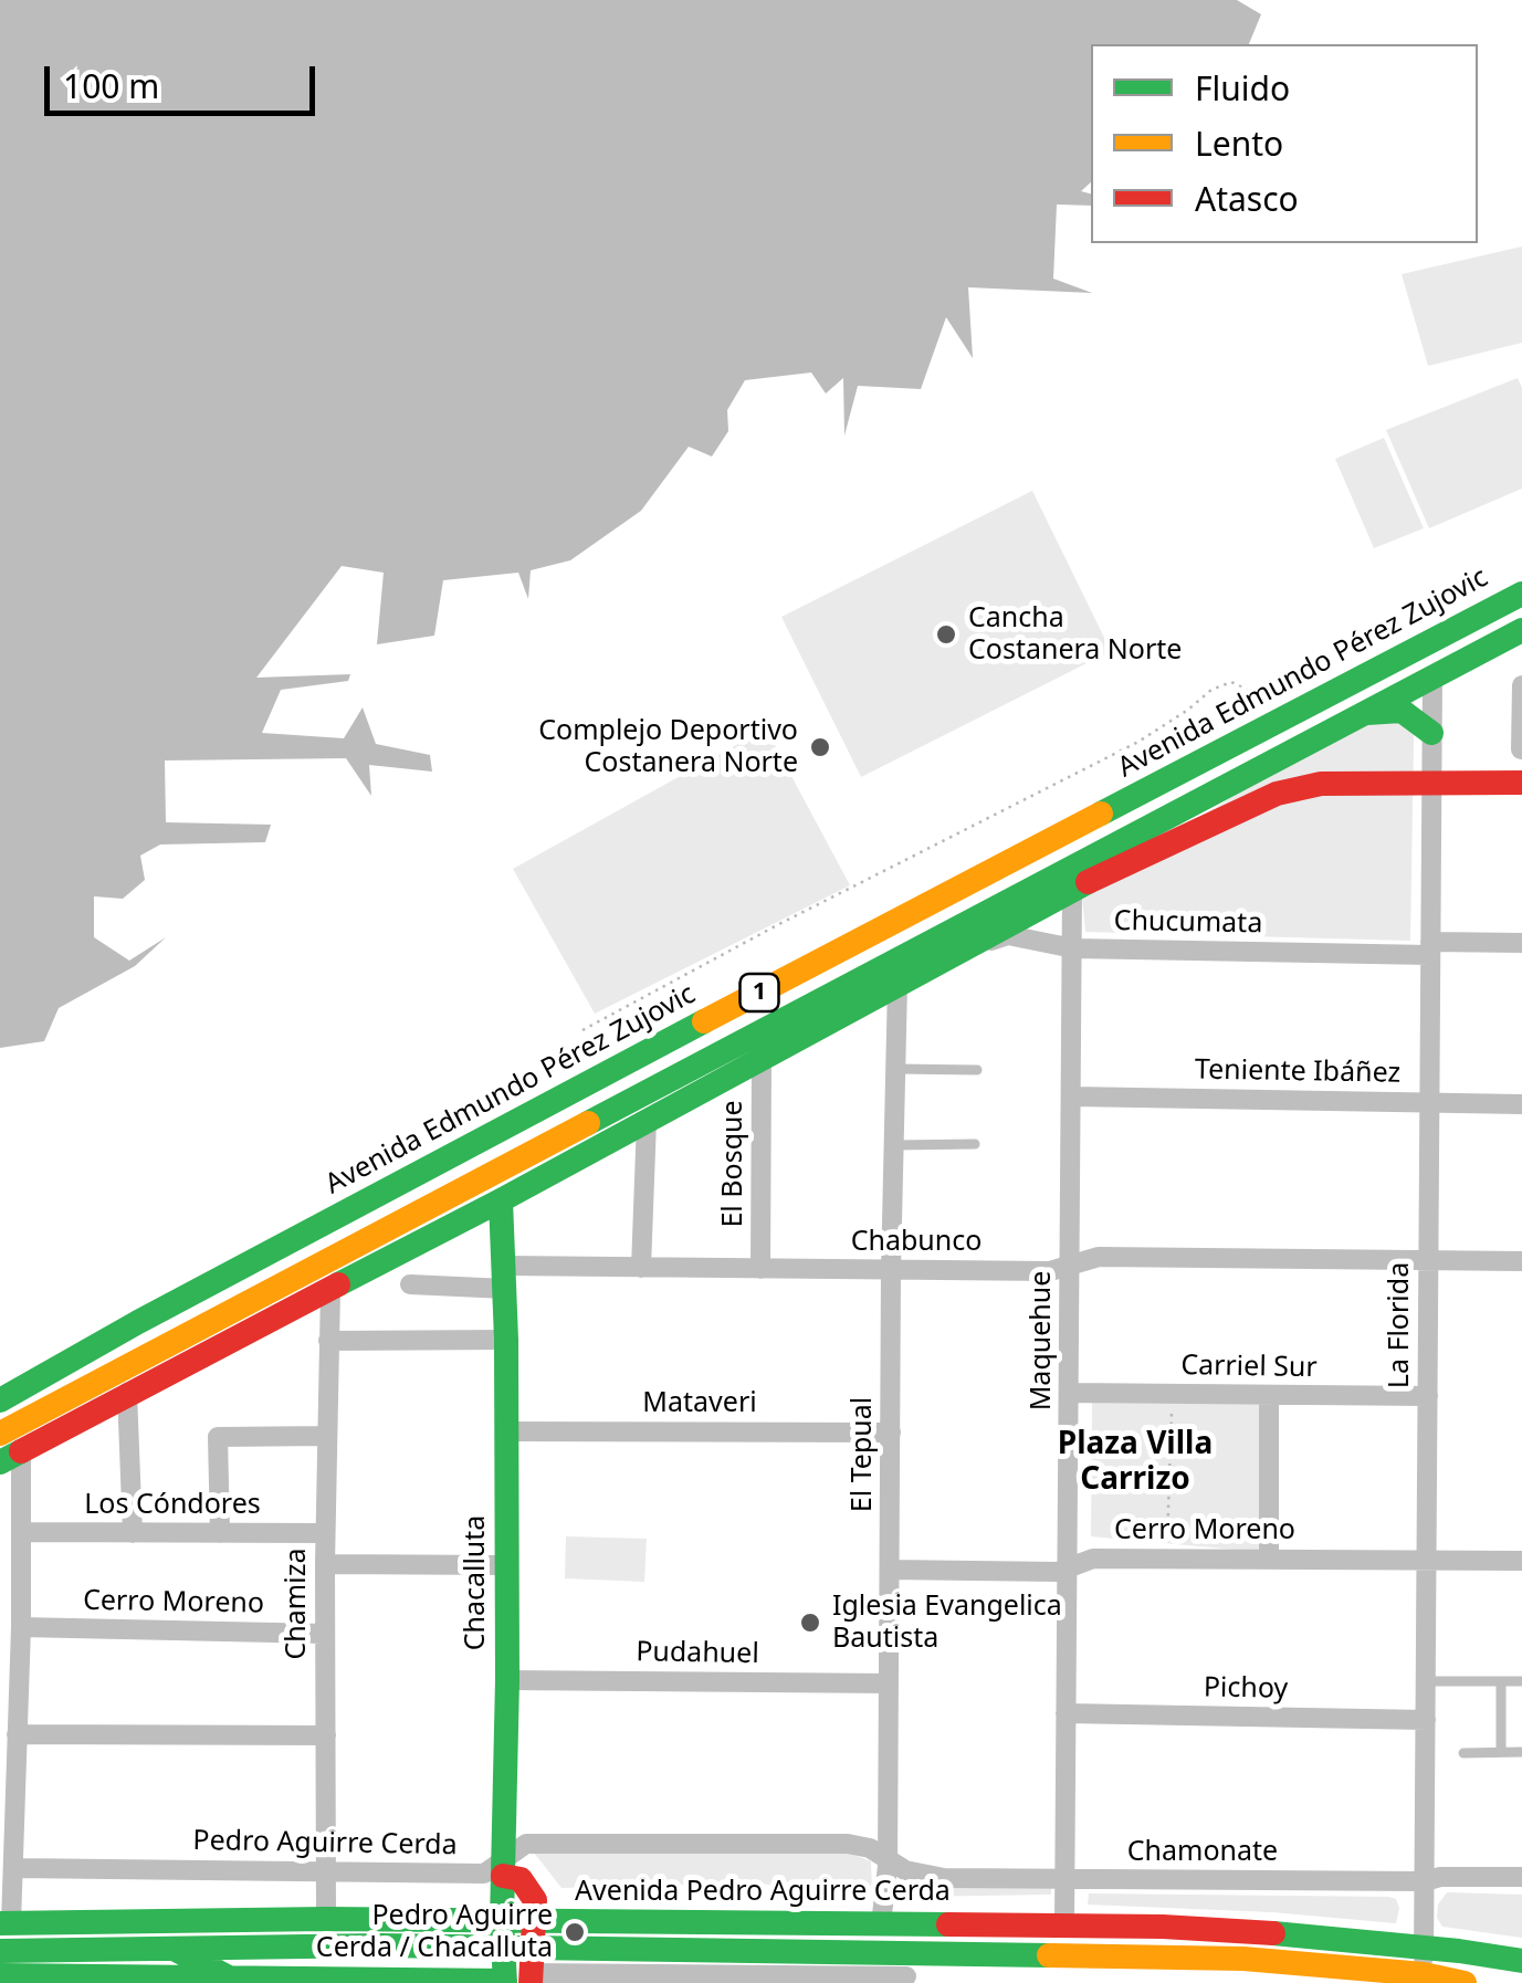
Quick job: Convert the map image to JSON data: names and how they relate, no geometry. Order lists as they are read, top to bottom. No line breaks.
{"streets":{"main road":["Avenida Edmundo Pérez Zujovic","1","Chacalluta","Avenida Pedro Aguirre Cerda"],"street":["Chucumata","Teniente Ibáñez","El Bosque","Chabunco","La Florida","Maquehue","Carriel Sur","Mataveri","El Tepual","Los Cóndores","Cerro Moreno","Chamiza","Pudahuel","Pichoy","Pedro Aguirre Cerda","Chamonate"]},"crossings":[["Chucumata","La Florida"],["Chucumata","Maquehue"],["1","La Florida"],["Teniente Ibáñez","La Florida"],["Teniente Ibáñez","Maquehue"],["El Bosque","Chabunco"],["Chabunco","La Florida"],["Chabunco","Maquehue"],["Chabunco","El Tepual"],["Chabunco","Chacalluta"],["La Florida","Carriel Sur"],["La Florida","Cerro Moreno"],["La Florida","Pichoy"],["La Florida","Chamonate"],["La Florida","Avenida Pedro Aguirre Cerda"],["Maquehue","Carriel Sur"],["Maquehue","Cerro Moreno"],["Maquehue","Pichoy"],["Maquehue","Chamonate"],["Maquehue","Avenida Pedro Aguirre Cerda"],["Mataveri","El Tepual"],["Mataveri","Chacalluta"],["El Tepual","Cerro Moreno"],["El Tepual","Pudahuel"],["El Tepual","Pedro Aguirre Cerda"],["El Tepual","Chamonate"],["El Tepual","Avenida Pedro Aguirre Cerda"],["Los Cóndores","Chamiza"],["Cerro Moreno","Chamiza"],["Chacalluta","Pudahuel"],["Chacalluta","Pedro Aguirre Cerda"],["Chacalluta","Avenida Pedro Aguirre Cerda"],["Chamiza","Pedro Aguirre Cerda"],["Chamiza","Avenida Pedro Aguirre Cerda"],["Pedro Aguirre Cerda","Chamonate"]],"districts":["Plaza Villa Carrizo"],"places":["Cancha Costanera Norte","Complejo Deportivo Costanera Norte","Iglesia Evangelica Bautista","Pedro Aguirre Cerda / Chacalluta"],"legend":["Fluido","Lento","Atasco"],"scale_bar":"100 m"}
